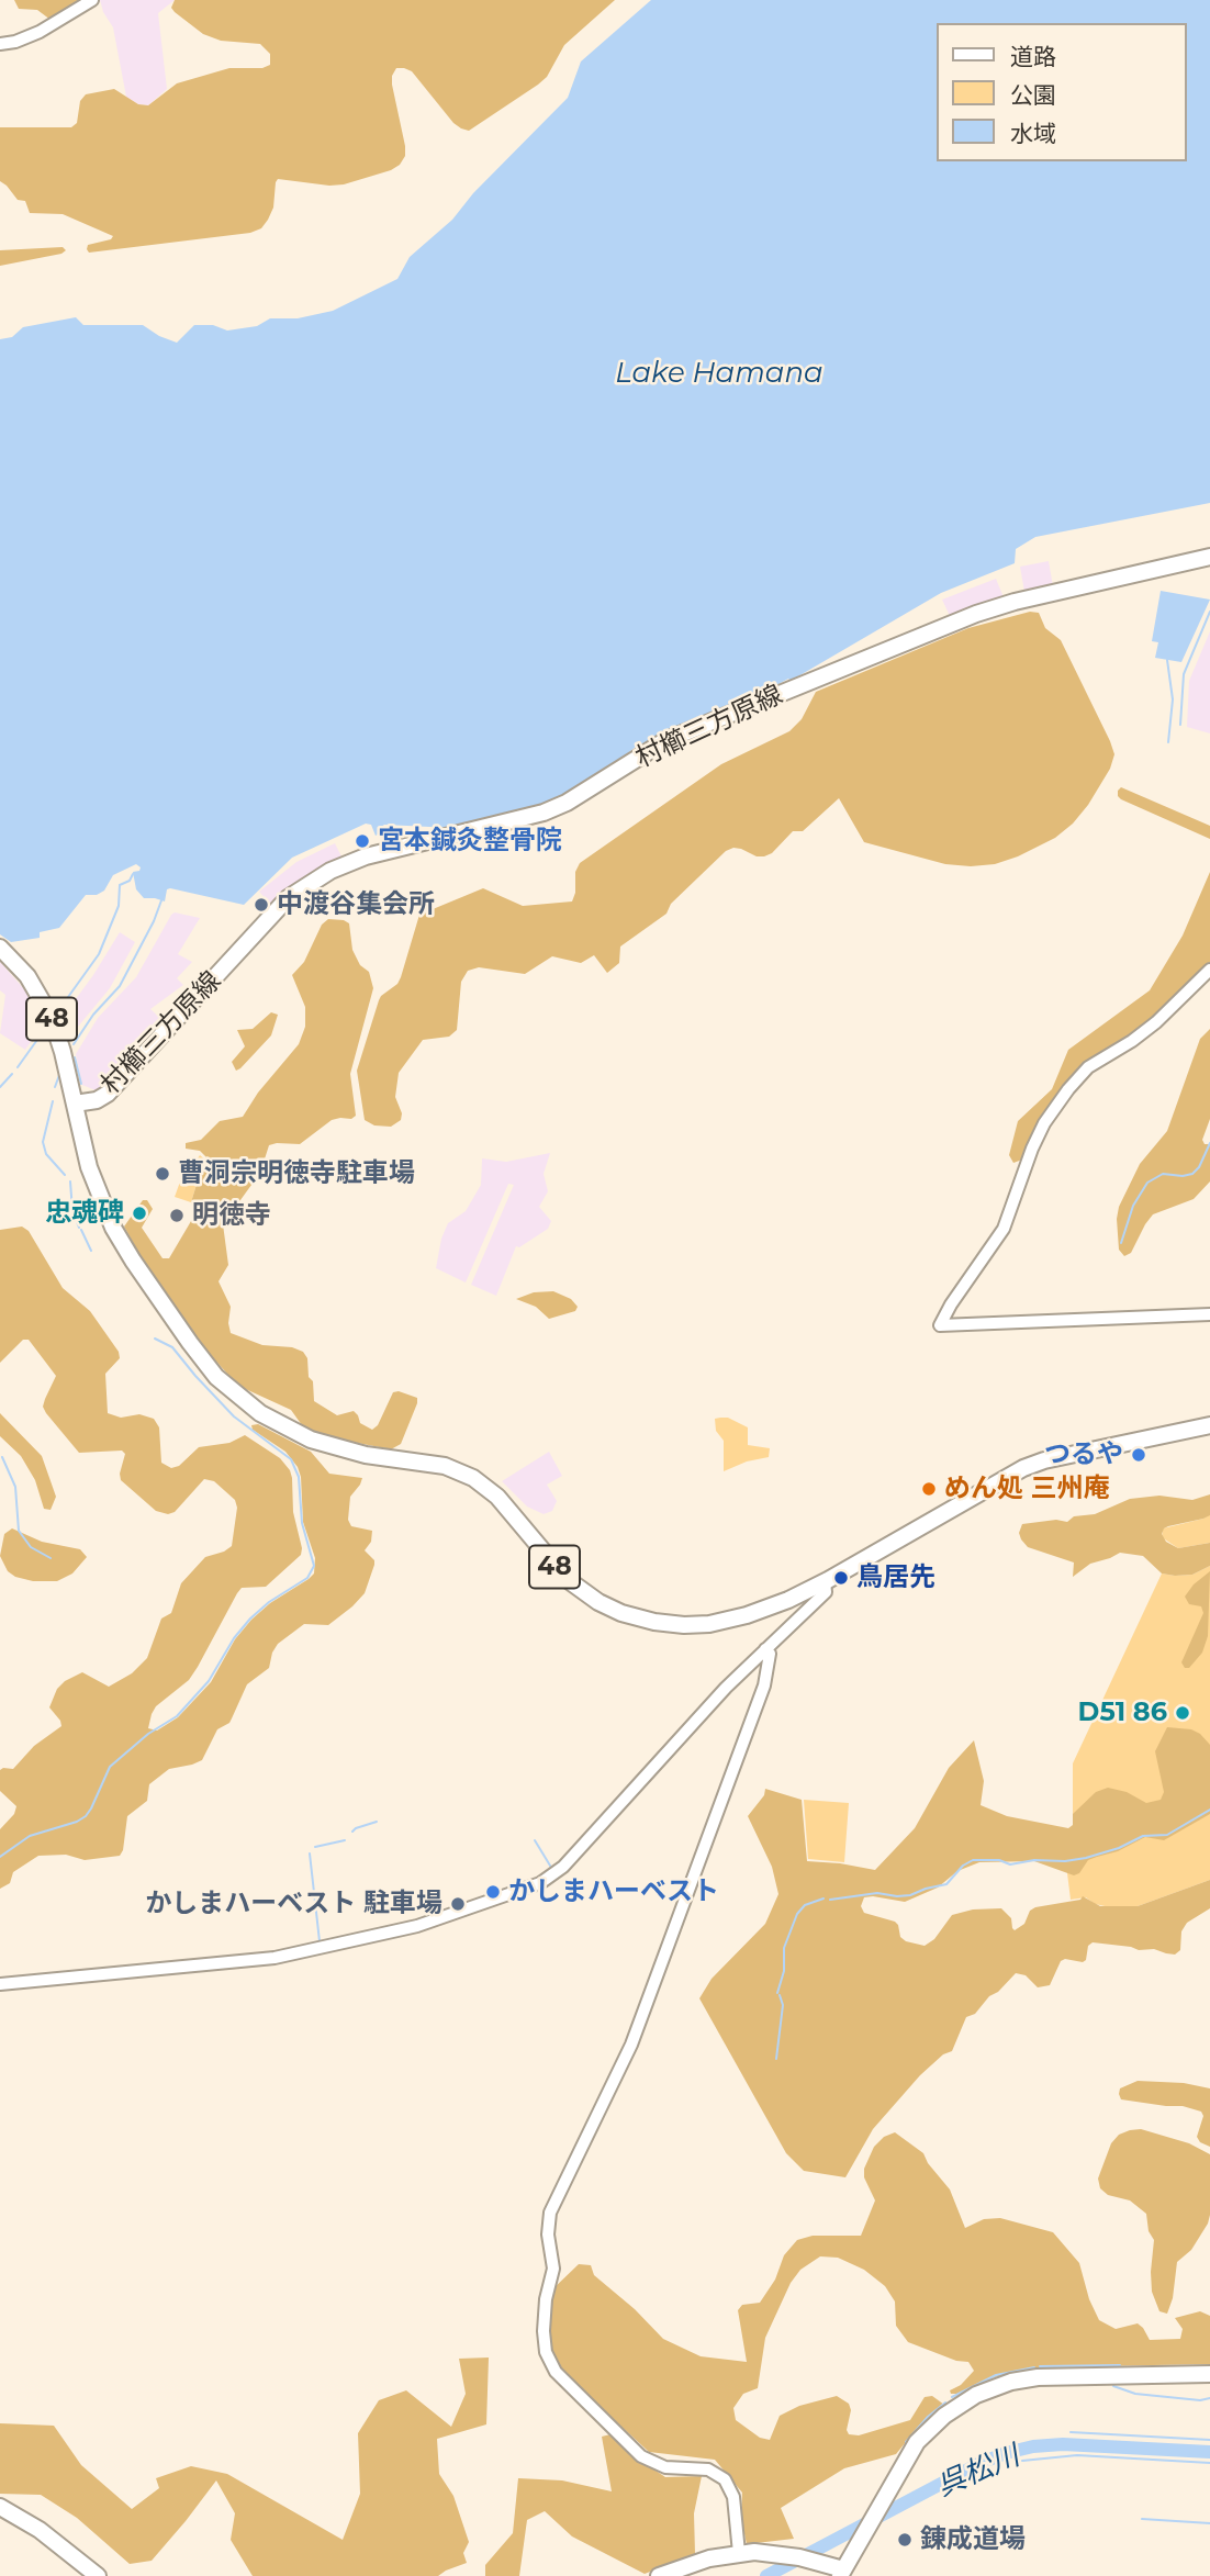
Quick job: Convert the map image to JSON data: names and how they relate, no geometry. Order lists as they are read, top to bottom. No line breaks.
{"streets":{"main road":["村櫛三方原線","48"]},"crossings":[["村櫛三方原線","48"]],"water":["Lake Hamana","呉松川"],"places":["宮本鍼灸整骨院","中渡谷集会所","曹洞宗明徳寺駐車場","忠魂碑","明徳寺","つるや","めん処 三州庵","鳥居先","D51 86","かしまハーベスト","かしまハーベスト 駐車場","錬成道場"],"legend":["道路","公園","水域"]}
